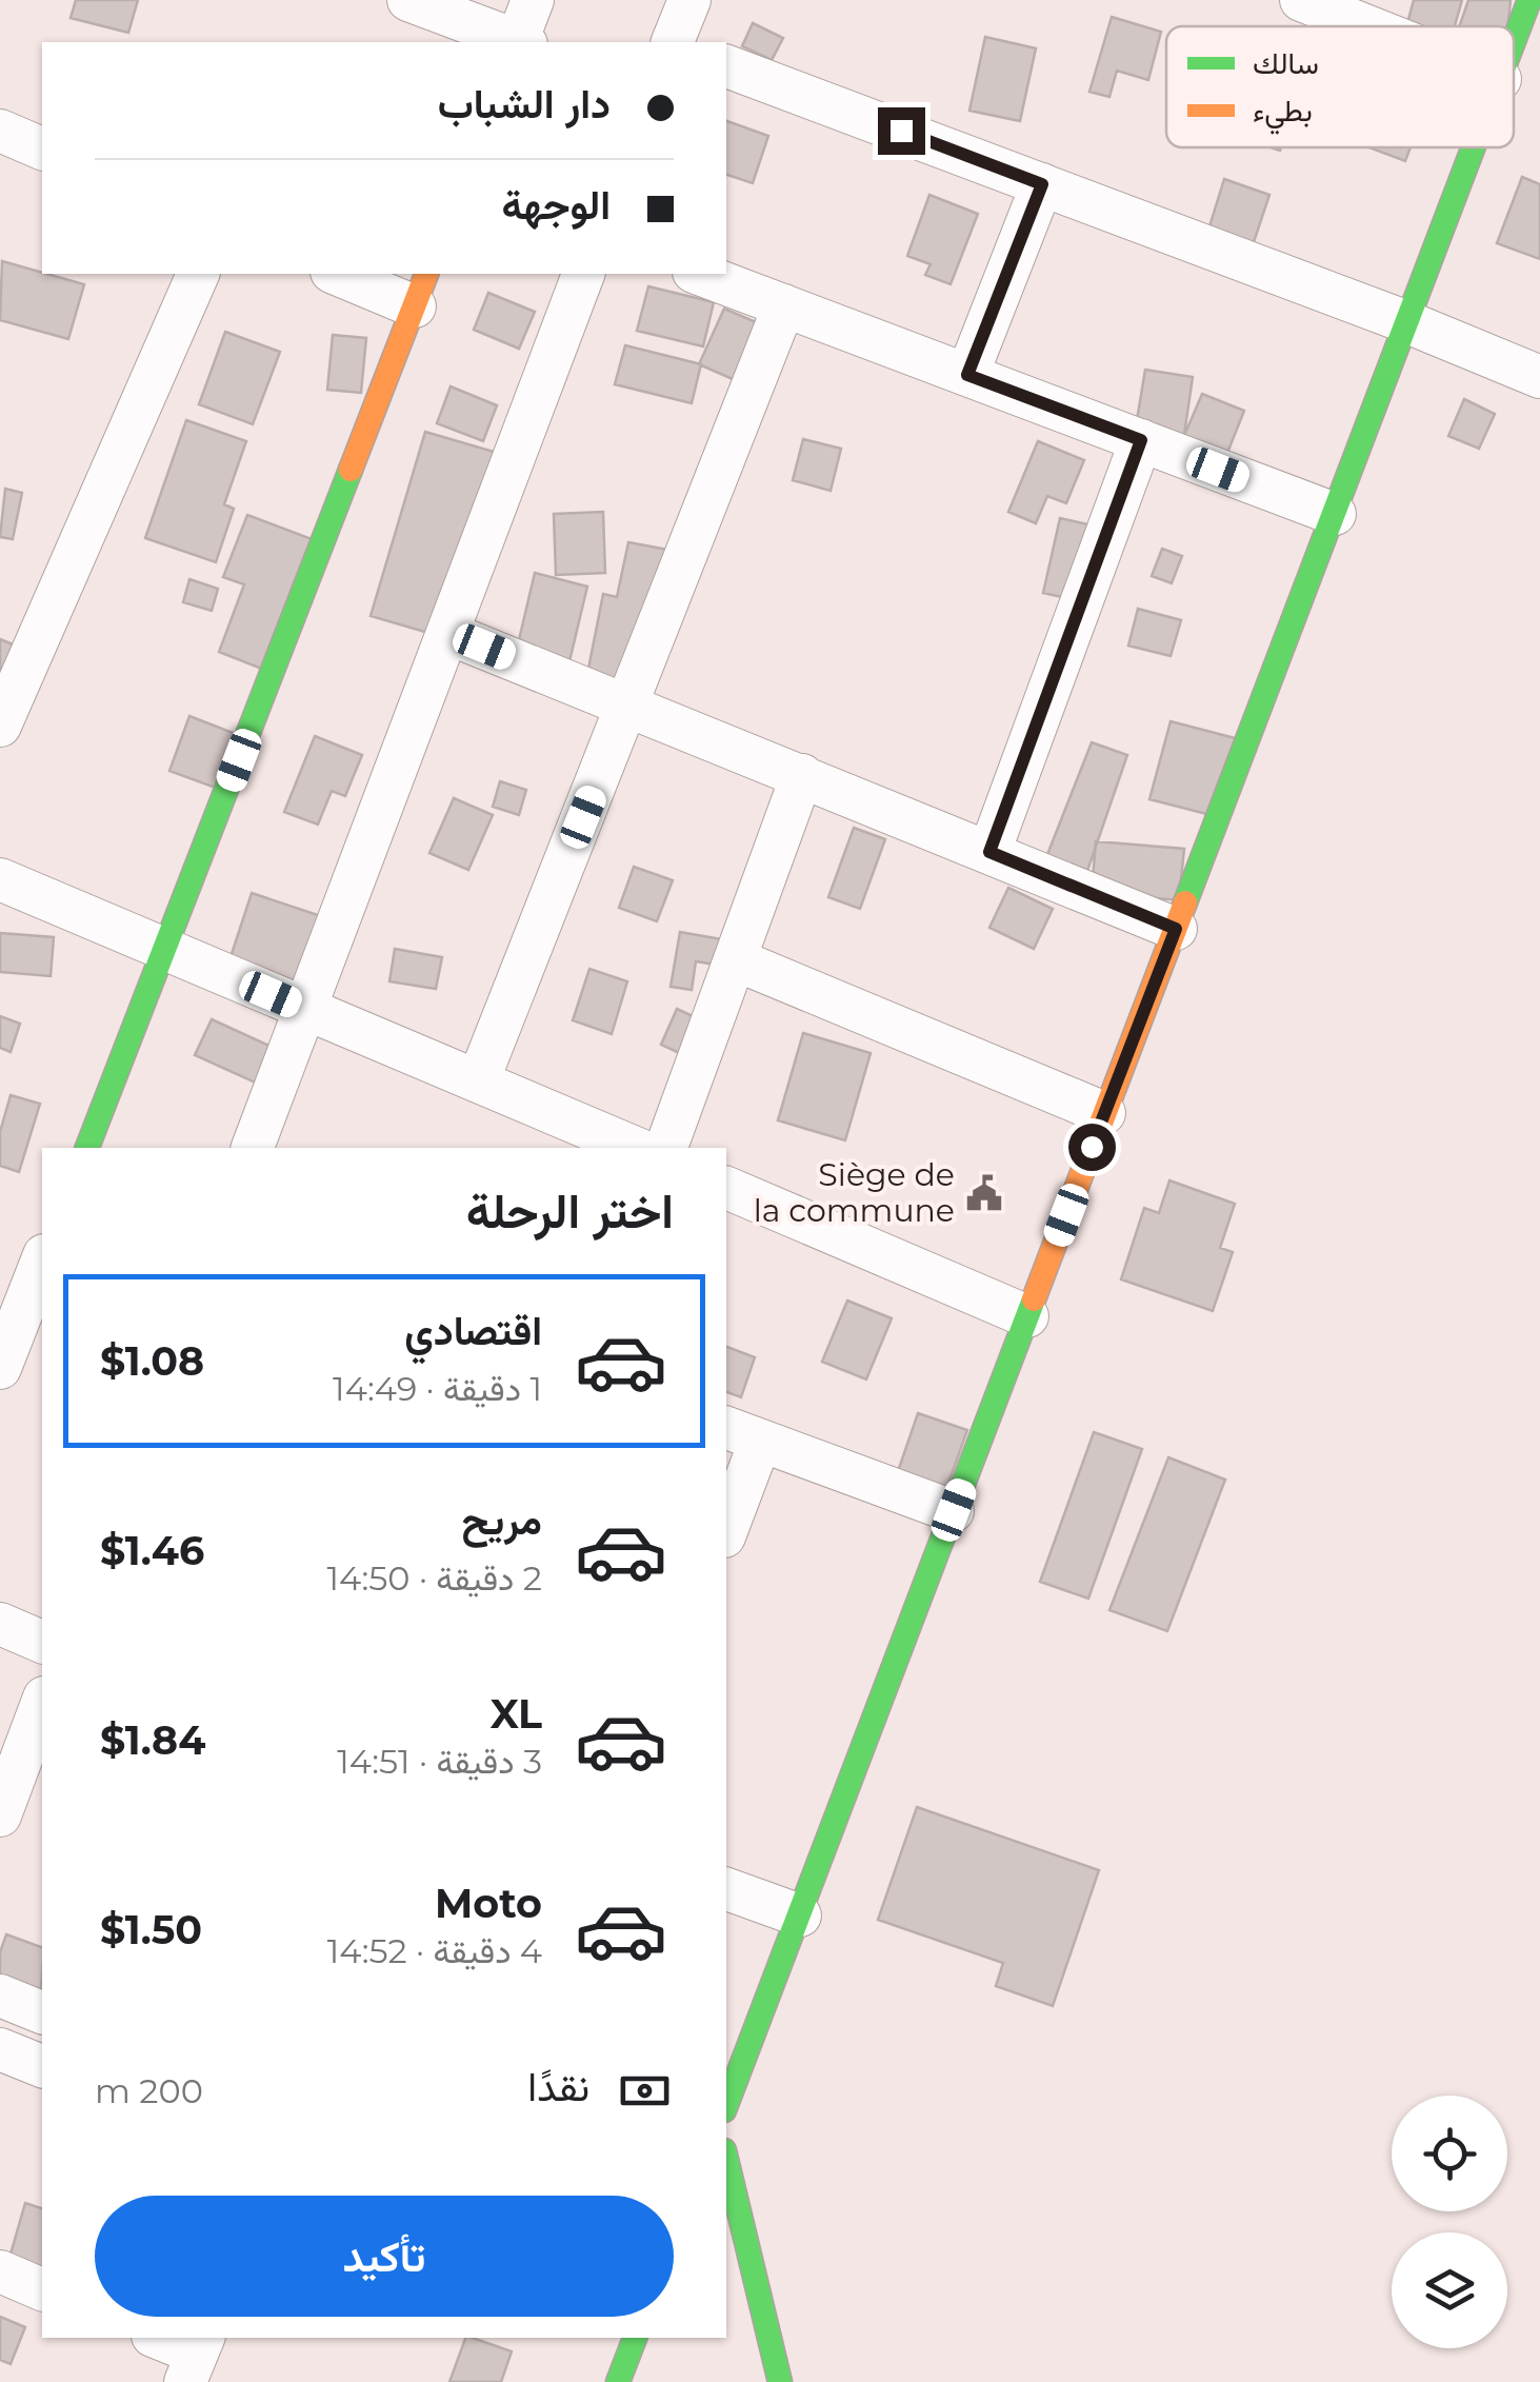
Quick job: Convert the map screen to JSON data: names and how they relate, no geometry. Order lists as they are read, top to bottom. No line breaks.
{"places":{"public building":["Siège de la commune"]},"legend":["سالك","بطيء"],"page":{"banner":["دار الشباب","الوجهة"],"heading":"اختر الرحلة","list":[{"name":"اقتصادي","note":"1 دقيقة · 14:49","value":"$1.08"},{"name":"مريح","note":"2 دقيقة · 14:50","value":"$1.46"},{"name":"XL","note":"3 دقيقة · 14:51","value":"$1.84"},{"name":"Moto","note":"4 دقيقة · 14:52","value":"$1.50"}],"pay":["نقدًا","200 m"],"buttons":"تأكيد"}}
